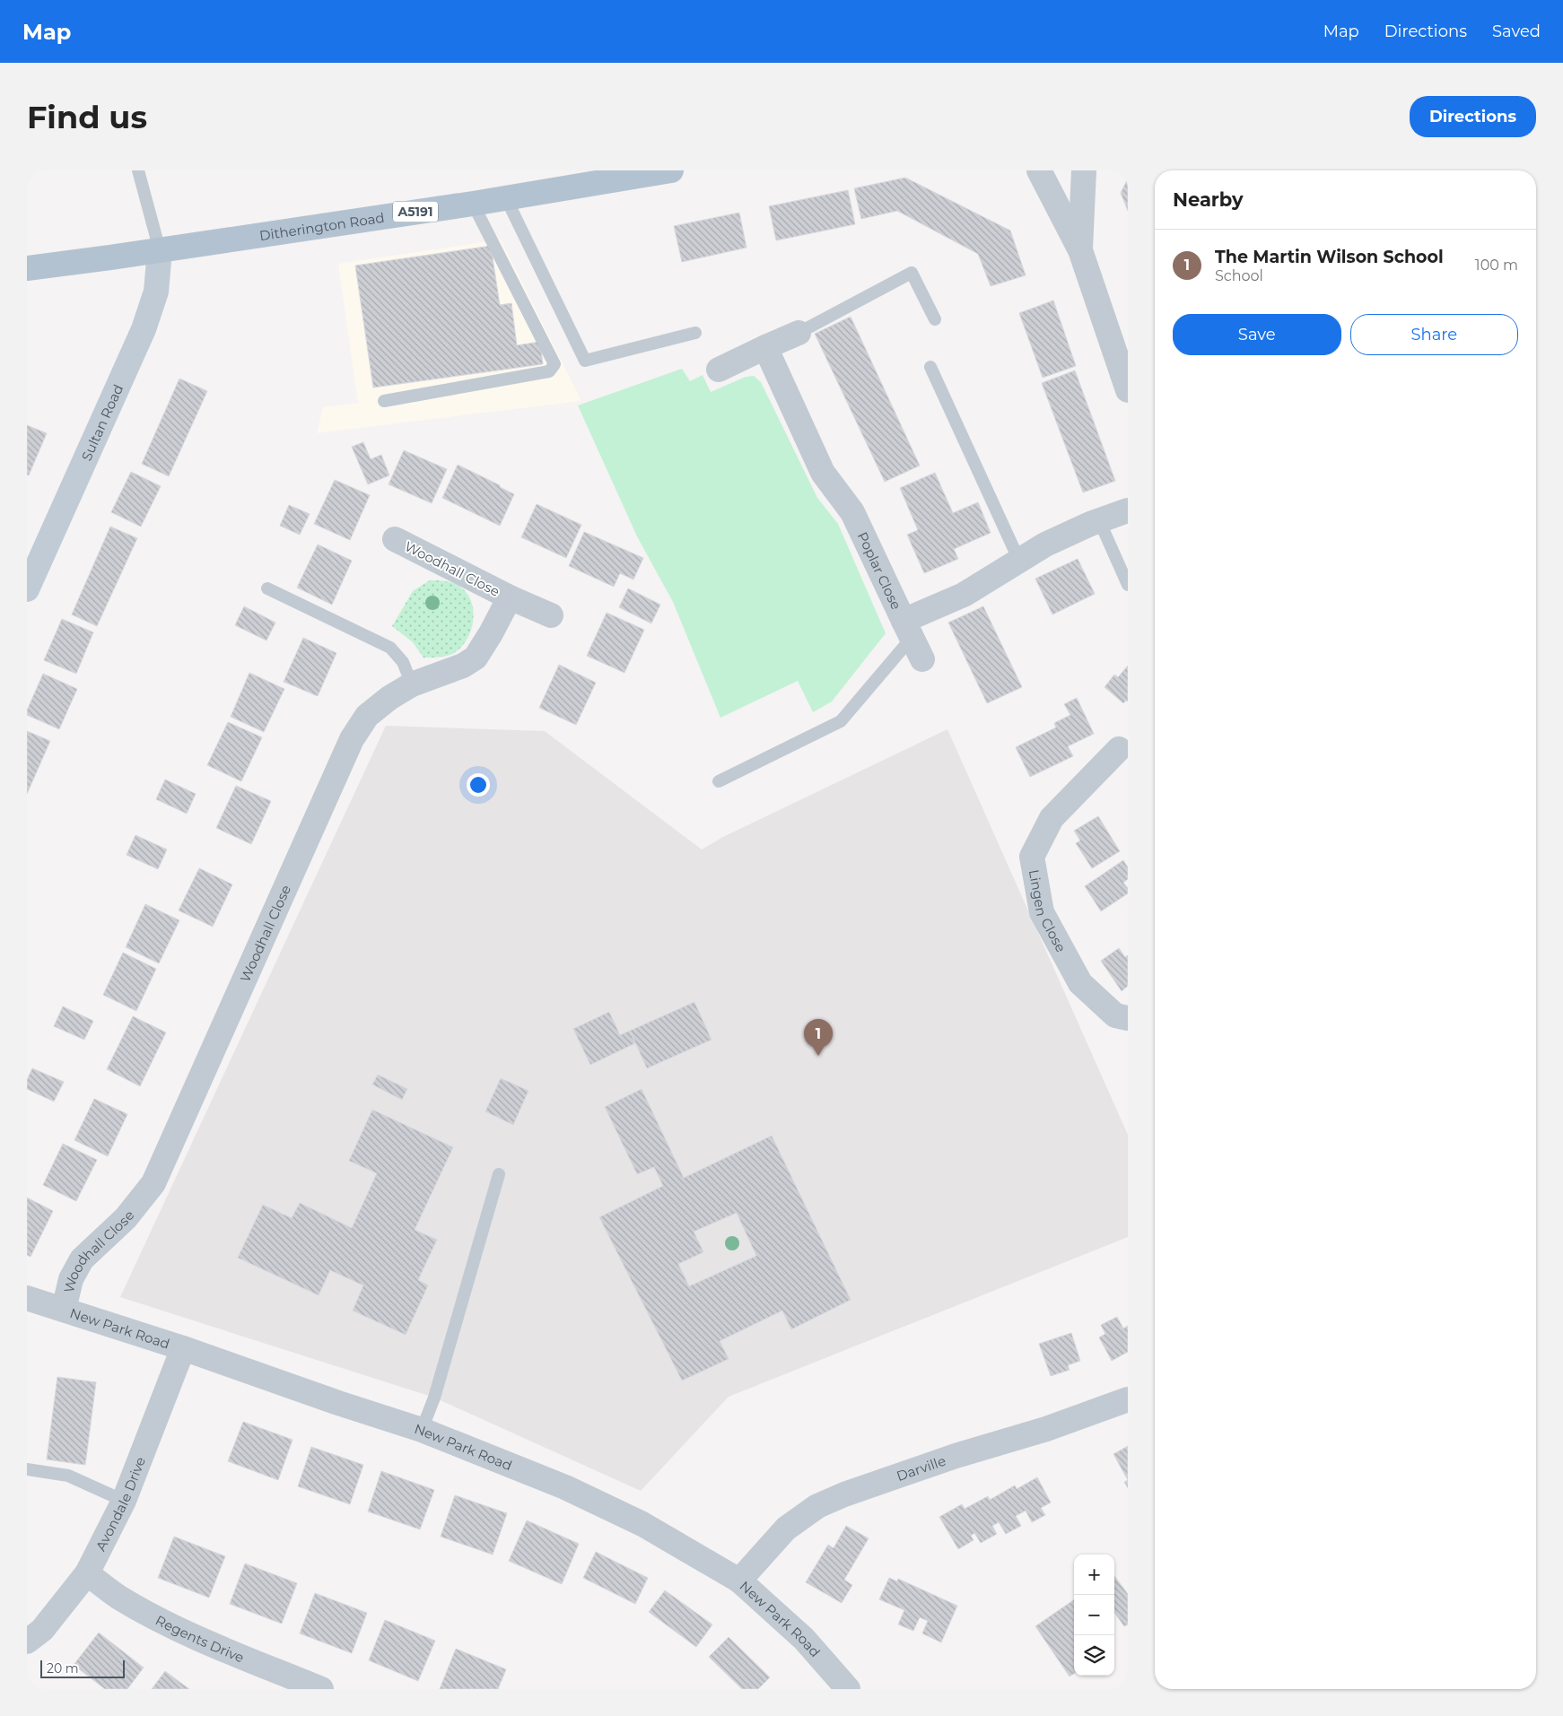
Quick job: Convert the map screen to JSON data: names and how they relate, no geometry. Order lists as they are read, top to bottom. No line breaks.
{"streets":{"main road":["A5191","Ditherington Road"],"street":["Sultan Road","Woodhall Close","Poplar Close","Lingen Close","New Park Road","Darville","Avondale Drive","Regents Drive"]},"crossings":[["A5191","Ditherington Road"],["A5191","Sultan Road"],["Ditherington Road","Sultan Road"],["Woodhall Close","New Park Road"],["New Park Road","Darville"],["New Park Road","Avondale Drive"],["Avondale Drive","Regents Drive"]],"scale_bar":"20 m","page":{"header":"Map","nav":["Map","Directions","Saved"],"buttons":["Directions",["Save","Share"]],"title":"Find us","heading":"Nearby","list":[{"mark":"1","name":"The Martin Wilson School","note":"School","value":"100 m"}],"pins":"1","map_buttons":["+","−"],"scale":"20 m"}}
